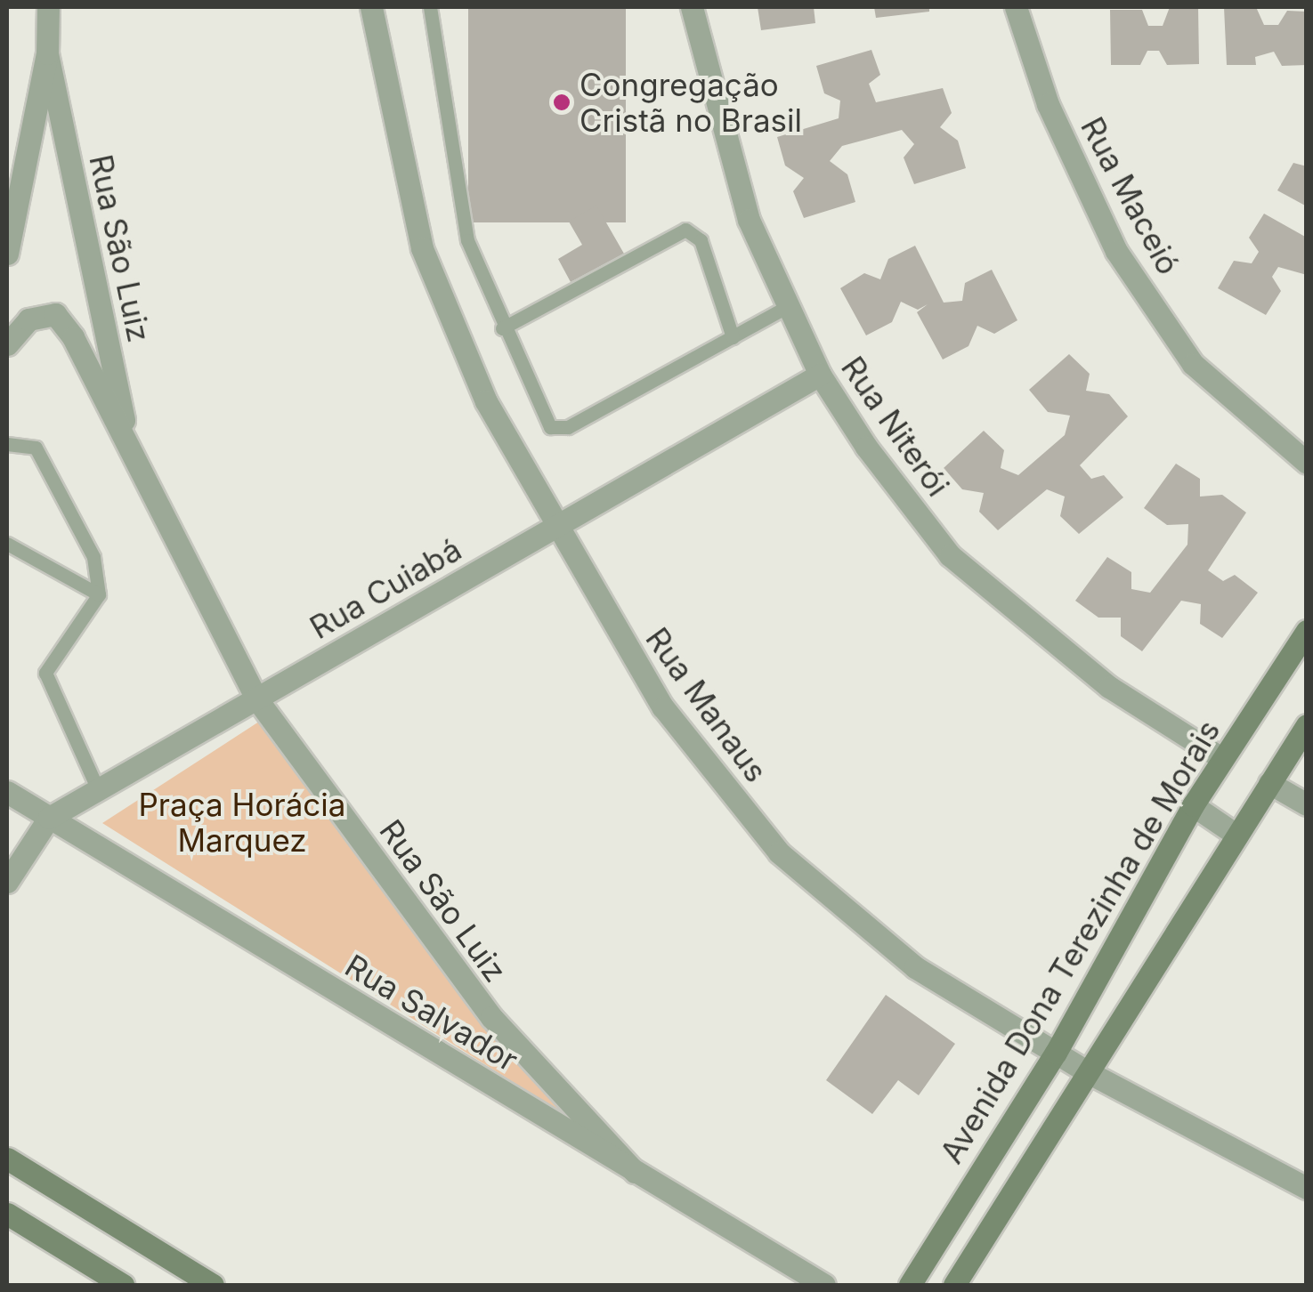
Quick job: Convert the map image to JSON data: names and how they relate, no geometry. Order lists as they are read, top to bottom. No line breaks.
{"streets":{"main road":["Avenida Dona Terezinha de Morais"],"street":["Rua Maceió","Rua São Luiz","Rua Niterói","Rua Cuiabá","Rua Manaus","Rua Salvador"]},"crossings":[["Rua São Luiz","Rua Cuiabá"],["Rua São Luiz","Rua Salvador"],["Rua Niterói","Rua Cuiabá"],["Rua Niterói","Avenida Dona Terezinha de Morais"],["Rua Cuiabá","Rua Manaus"],["Rua Cuiabá","Rua Salvador"],["Rua Manaus","Avenida Dona Terezinha de Morais"]],"parks":["Praça Horácia Marquez"],"places":["Congregação Cristã no Brasil"]}
